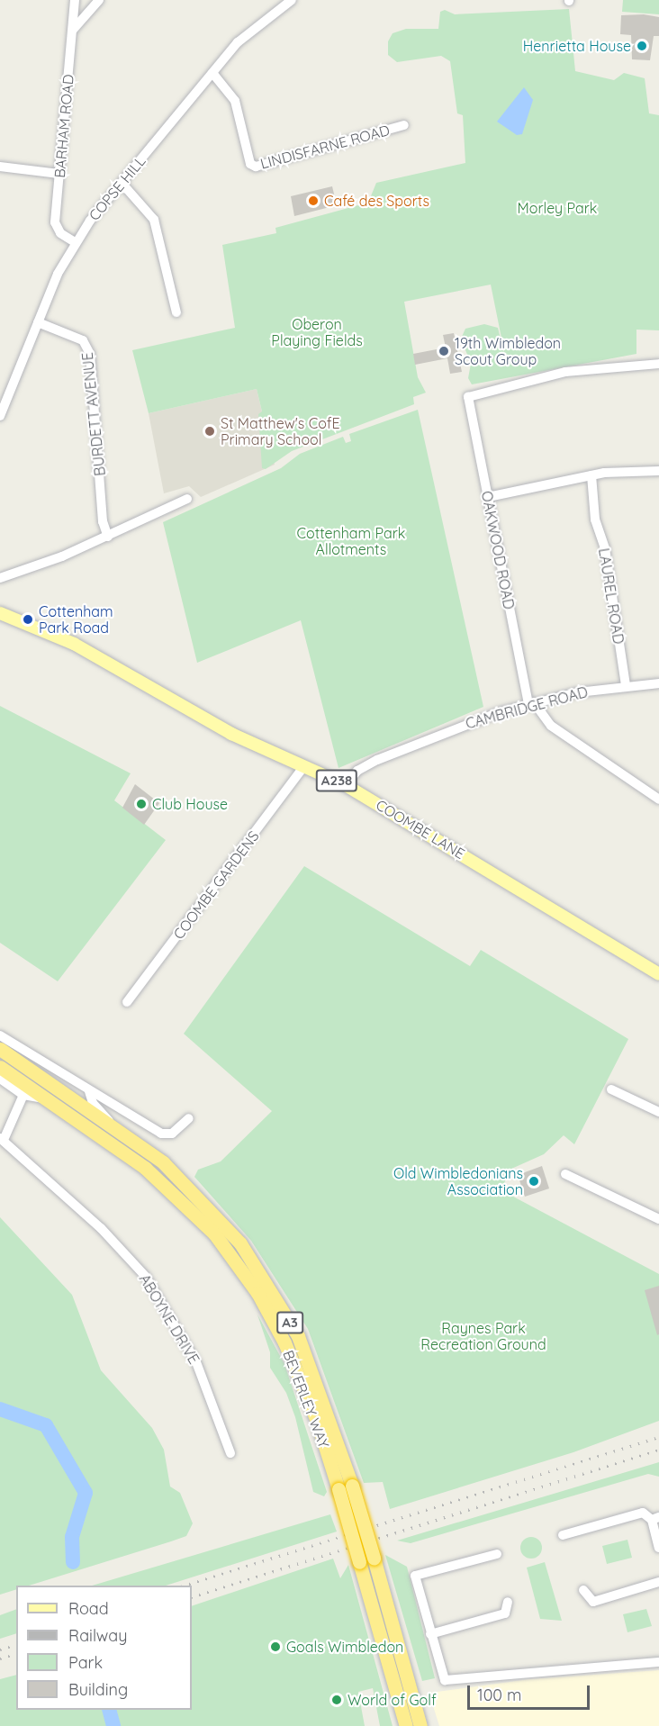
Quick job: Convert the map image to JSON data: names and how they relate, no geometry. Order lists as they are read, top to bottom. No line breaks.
{"streets":{"highway":["A3","BEVERLEY WAY"],"main road":["A238","COOMBE LANE"],"street":["BARHAM ROAD","LINDISFARNE ROAD","COPSE HILL","BURDETT AVENUE","OAKWOOD ROAD","LAUREL ROAD","CAMBRIDGE ROAD","COOMBE GARDENS","ABOYNE DRIVE"]},"crossings":[["BARHAM ROAD","COPSE HILL"],["LINDISFARNE ROAD","COPSE HILL"],["COPSE HILL","BURDETT AVENUE"],["OAKWOOD ROAD","CAMBRIDGE ROAD"],["LAUREL ROAD","CAMBRIDGE ROAD"],["CAMBRIDGE ROAD","COOMBE LANE"],["COOMBE LANE","COOMBE GARDENS"]],"parks":["Morley Park","Oberon Playing Fields","Cottenham Park Allotments","Raynes Park Recreation Ground"],"places":["Henrietta House","Café des Sports","19th Wimbledon Scout Group","St Matthew's CofE Primary School","Cottenham Park Road","Club House","Old Wimbledonians Association","Goals Wimbledon","World of Golf"],"legend":["Road","Railway","Park","Building"],"scale_bar":"100 m"}
